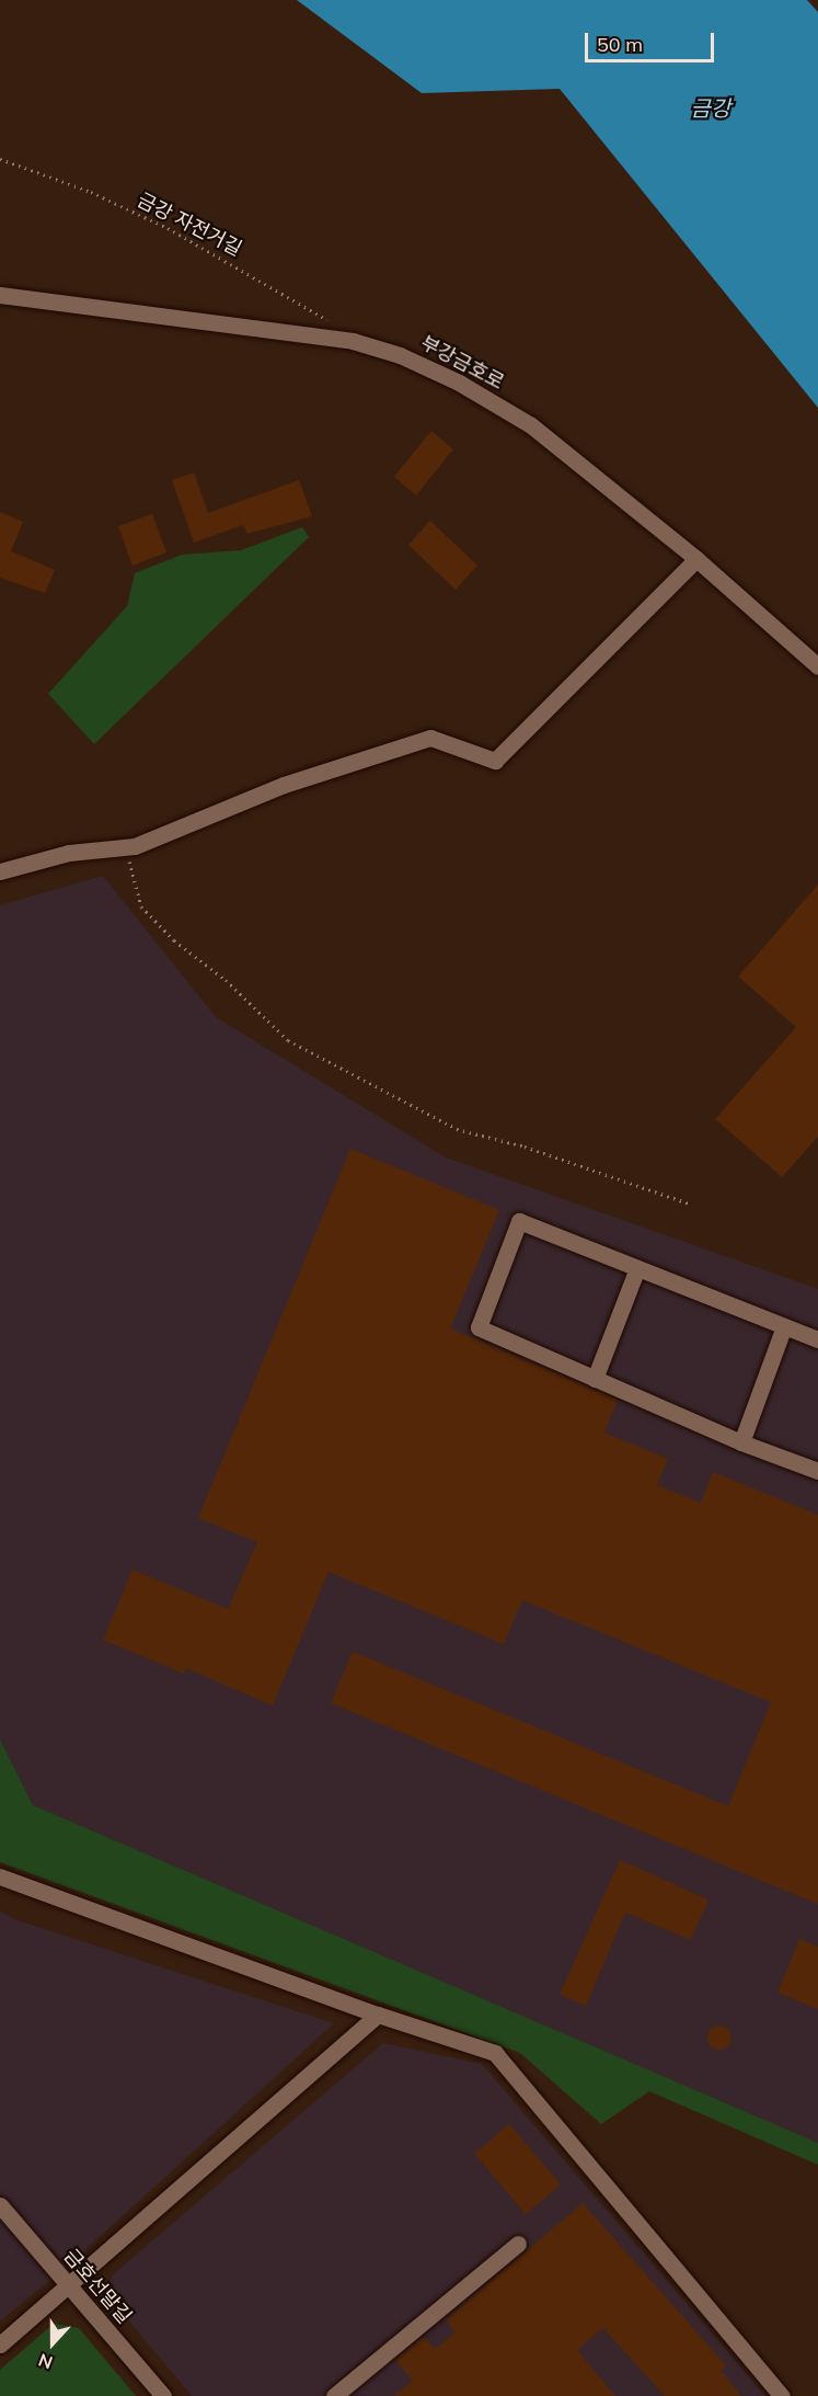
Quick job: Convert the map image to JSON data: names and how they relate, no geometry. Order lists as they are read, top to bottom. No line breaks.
{"streets":{"street":["부강금호로","금호선말길"],"path":["금강 자전거길"]},"water":["금강"],"scale_bar":"50 m","north":"bottom"}
